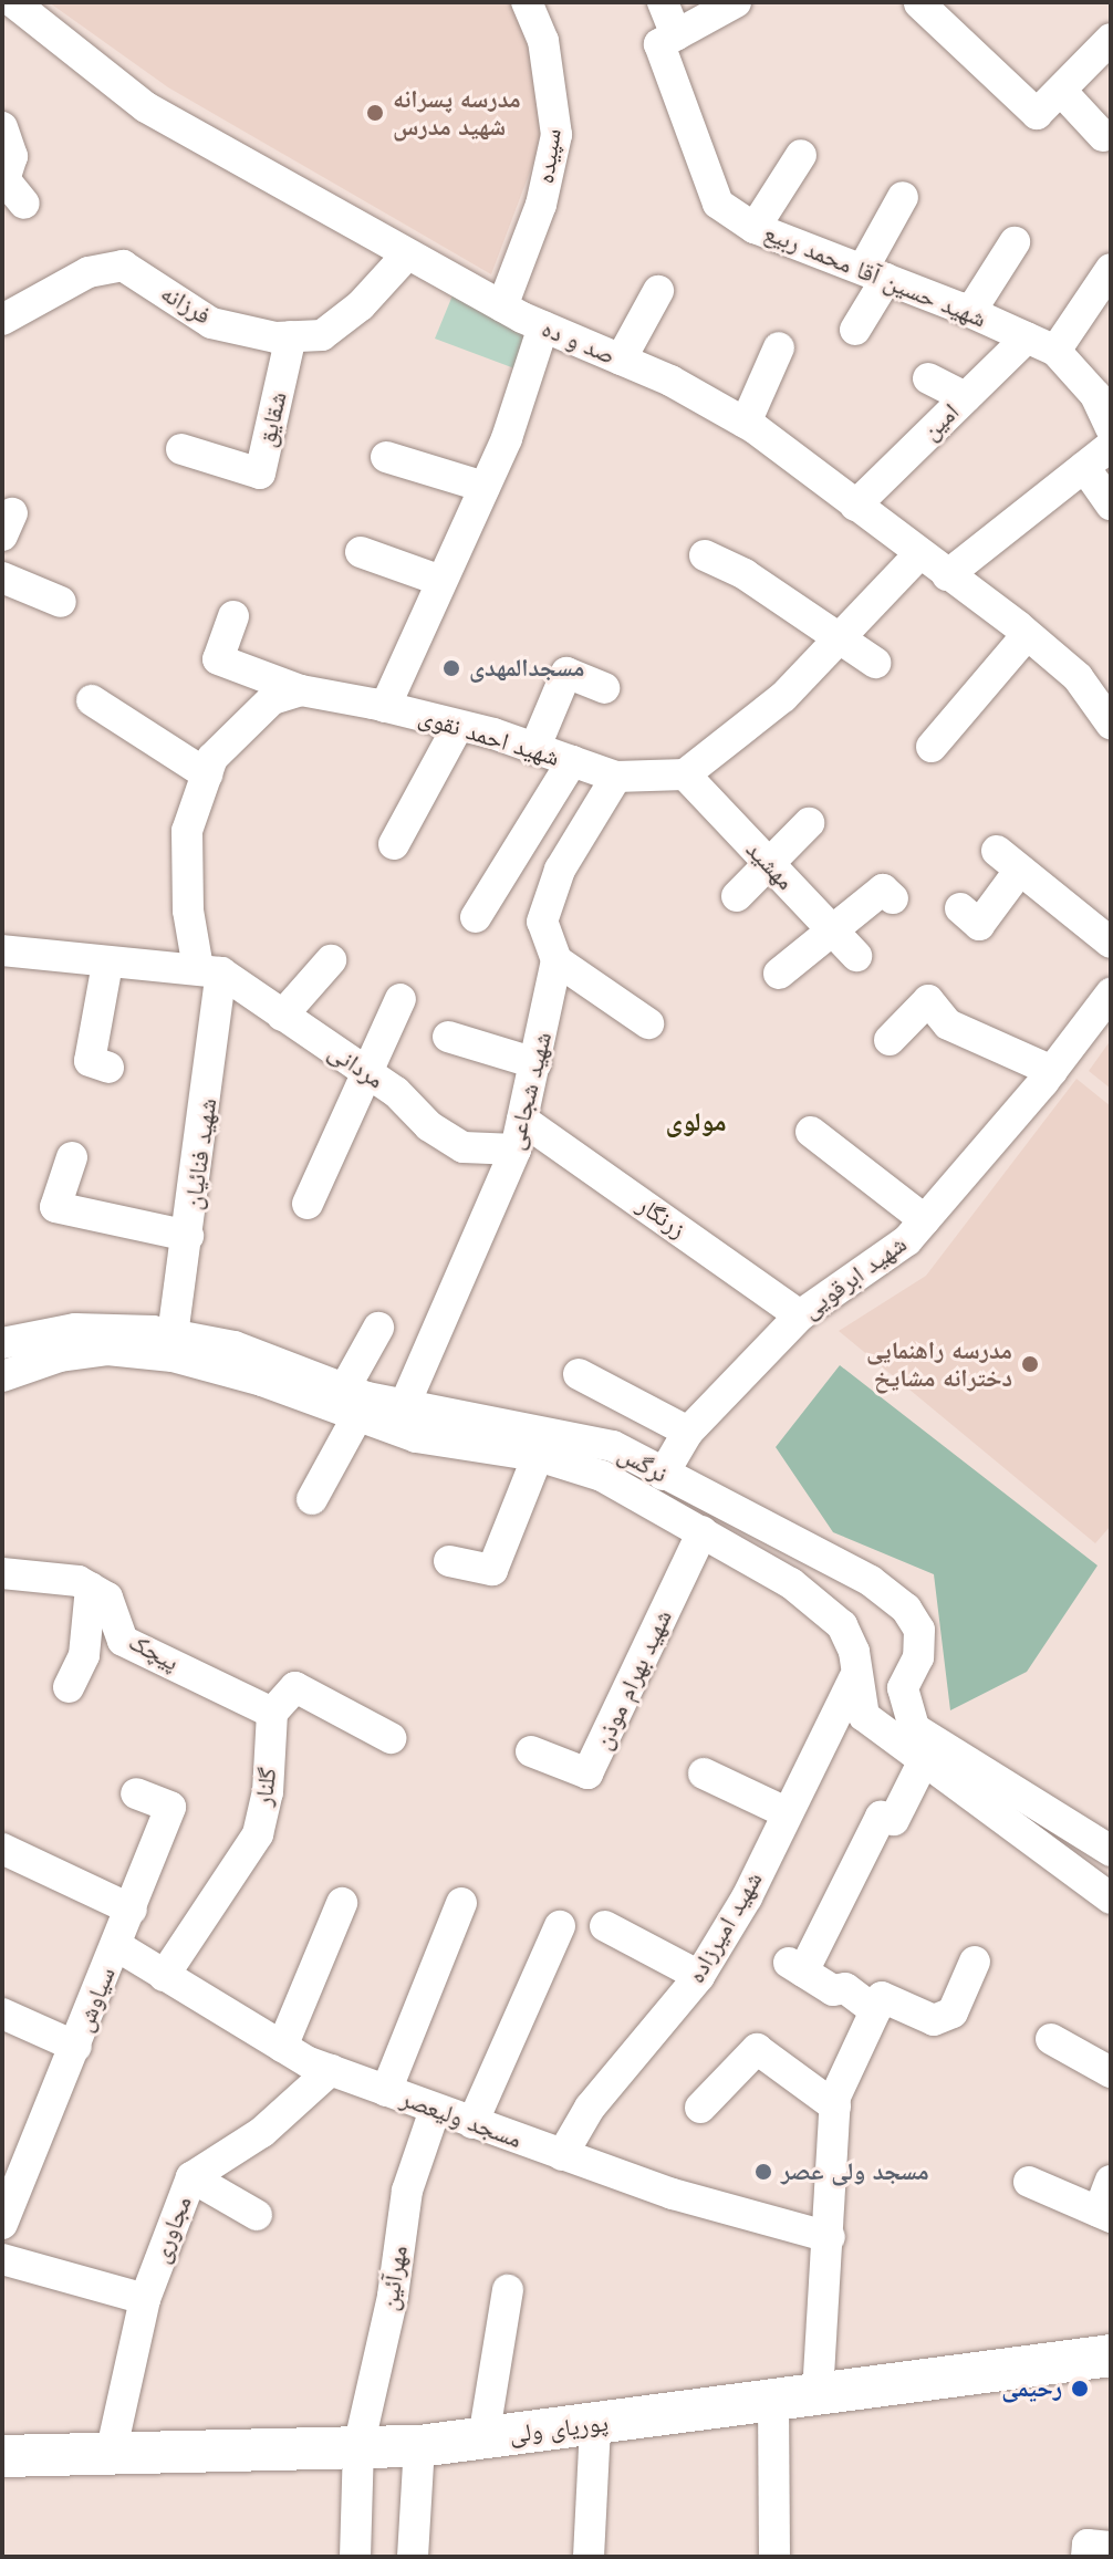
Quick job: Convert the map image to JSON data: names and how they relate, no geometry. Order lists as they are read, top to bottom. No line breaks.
{"streets":{"main road":["پوریای ولی"],"street":["سپیده","شهید حسین آقا محمد ربیع","فرزانه","صد و ده","شقایق","امین","شهید احمد نقوی","مهشید","مردانی","شهید شجاعی","شهید فنائیان","زرنگار","شهید ابرقویی","نرگس","پیچک","شهید بهرام موذن","گلنار","شهید امیرزاده","سیاوش","مسجد ولیعصر","مجاوری","مهرآئین"]},"crossings":[["سپیده","صد و ده"],["شهید حسین آقا محمد ربیع","امین"],["فرزانه","صد و ده"],["فرزانه","شقایق"],["صد و ده","امین"],["شهید احمد نقوی","مهشید"],["شهید احمد نقوی","شهید شجاعی"],["مردانی","شهید شجاعی"],["مردانی","شهید فنائیان"],["مردانی","زرنگار"],["شهید شجاعی","زرنگار"],["شهید شجاعی","نرگس"],["شهید فنائیان","نرگس"],["زرنگار","شهید ابرقویی"],["شهید ابرقویی","نرگس"],["نرگس","شهید بهرام موذن"],["نرگس","شهید امیرزاده"],["پیچک","گلنار"],["گلنار","مسجد ولیعصر"],["شهید امیرزاده","مسجد ولیعصر"],["سیاوش","مسجد ولیعصر"],["مسجد ولیعصر","مجاوری"],["مسجد ولیعصر","مهرآئین"],["مجاوری","پوریای ولی"],["مهرآئین","پوریای ولی"]],"districts":["مولوی"],"places":["مدرسه پسرانه شهید مدرس","مسجدالمهدی","مدرسه راهنمایی دخترانه مشایخ","مسجد ولی عصر","رحیمی"]}
